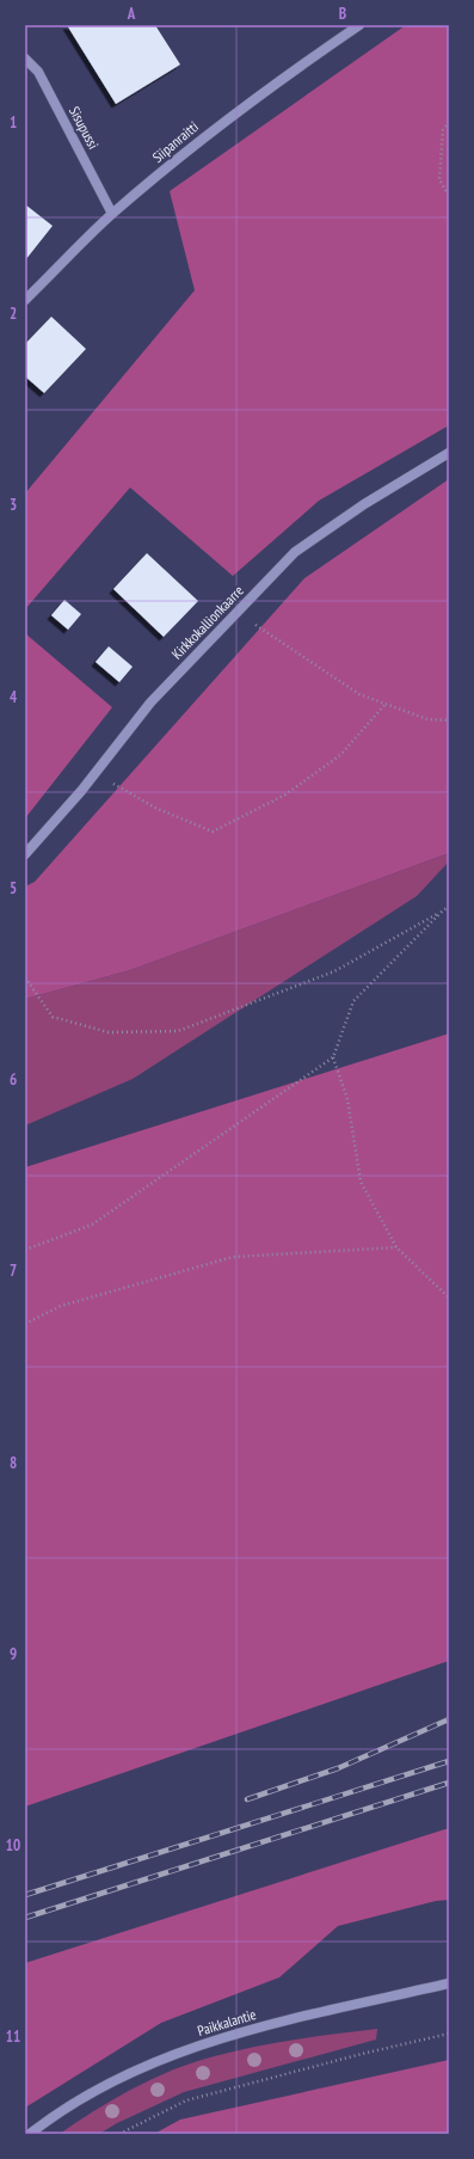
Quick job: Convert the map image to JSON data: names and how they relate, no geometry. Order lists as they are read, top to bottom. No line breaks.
{"streets":{"street":["Sisupussi","Siipanraitti","Kirkkokallionkaarre","Paikkalantie"]},"crossings":[["Sisupussi","Siipanraitti"]],"grid":{"columns":["A","B"],"rows":["1","2","3","4","5","6","7","8","9","10","11"]}}
